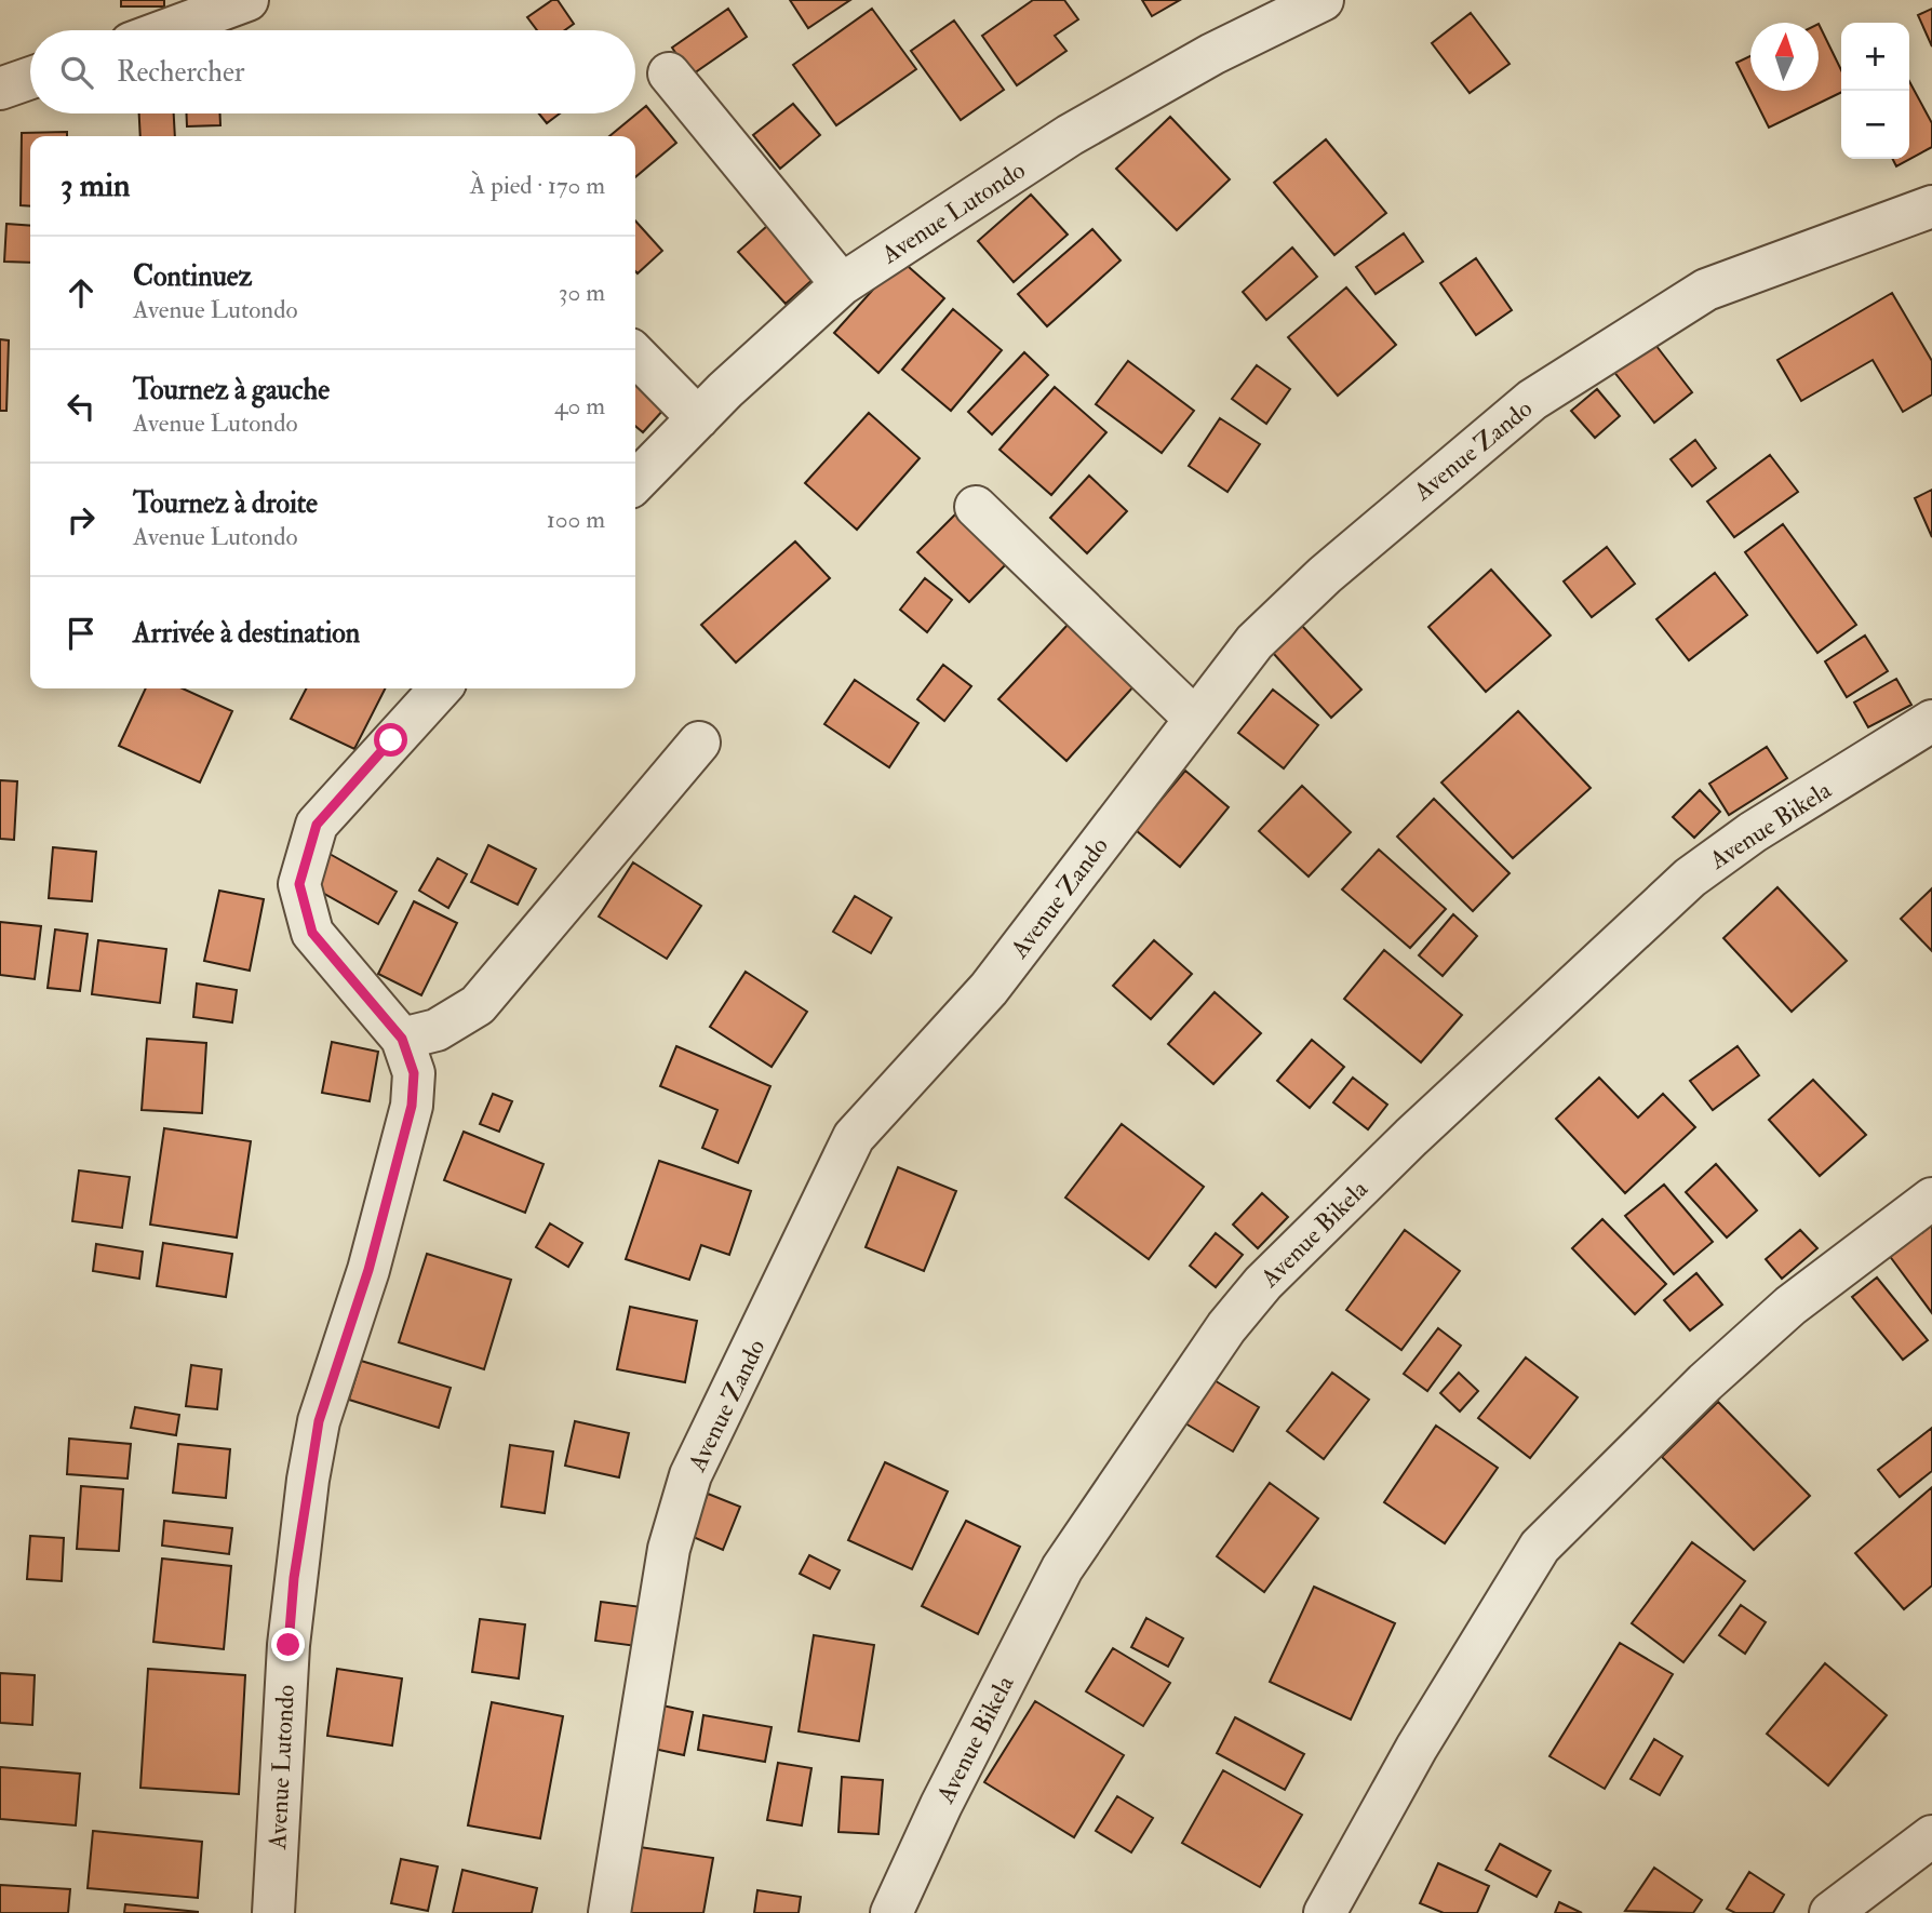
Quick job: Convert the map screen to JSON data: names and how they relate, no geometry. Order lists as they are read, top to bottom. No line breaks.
{"streets":{"street":["Avenue Lutondo","Avenue Zando","Avenue Bikela"]},"north":"top","page":{"map_buttons":["+","−"],"search":"Rechercher","heading":["3 min","À pied · 170 m"],"list":[["Continuez","Avenue Lutondo","30 m"],["Tournez à gauche","Avenue Lutondo","40 m"],["Tournez à droite","Avenue Lutondo","100 m"],"Arrivée à destination"]}}
